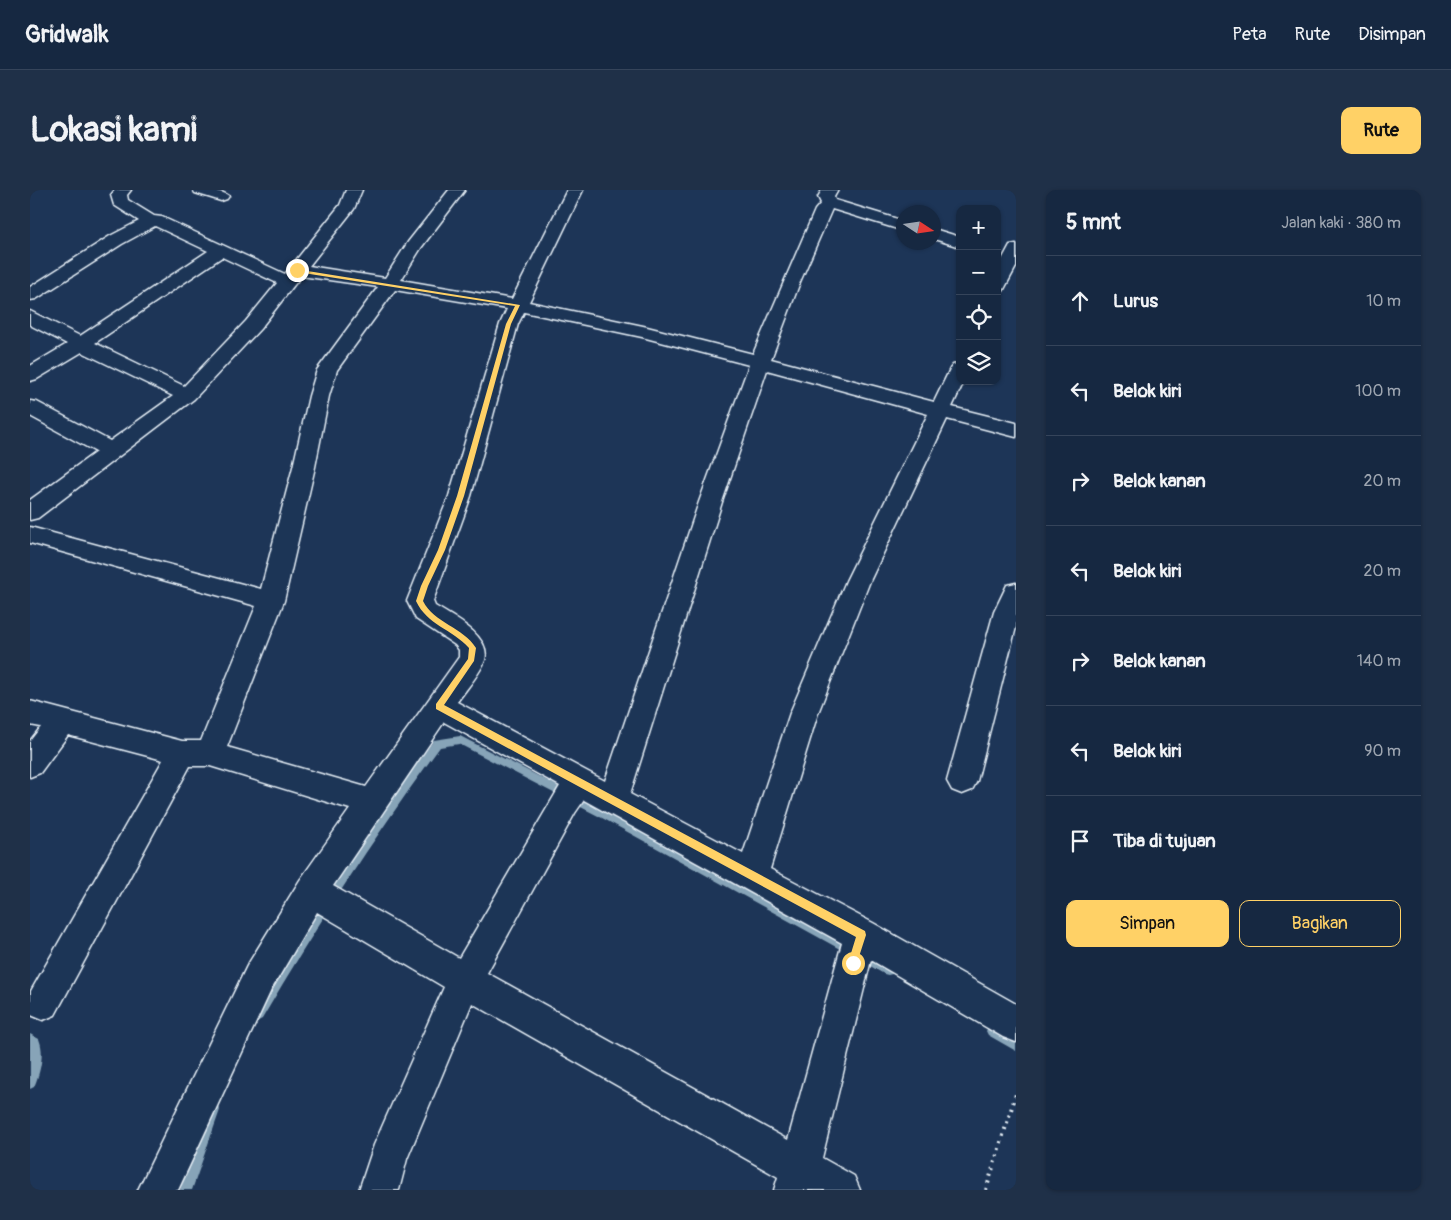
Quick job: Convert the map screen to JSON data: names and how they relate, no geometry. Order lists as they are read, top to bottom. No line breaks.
{"north":"right","page":{"header":"Gridwalk","nav":["Peta","Rute","Disimpan"],"buttons":["Rute",["Simpan","Bagikan"]],"title":"Lokasi kami","heading":["5 mnt","Jalan kaki · 380 m"],"map_buttons":["+","−"],"list":[["Lurus","10 m"],["Belok kiri","100 m"],["Belok kanan","20 m"],["Belok kiri","20 m"],["Belok kanan","140 m"],["Belok kiri","90 m"],"Tiba di tujuan"]}}
